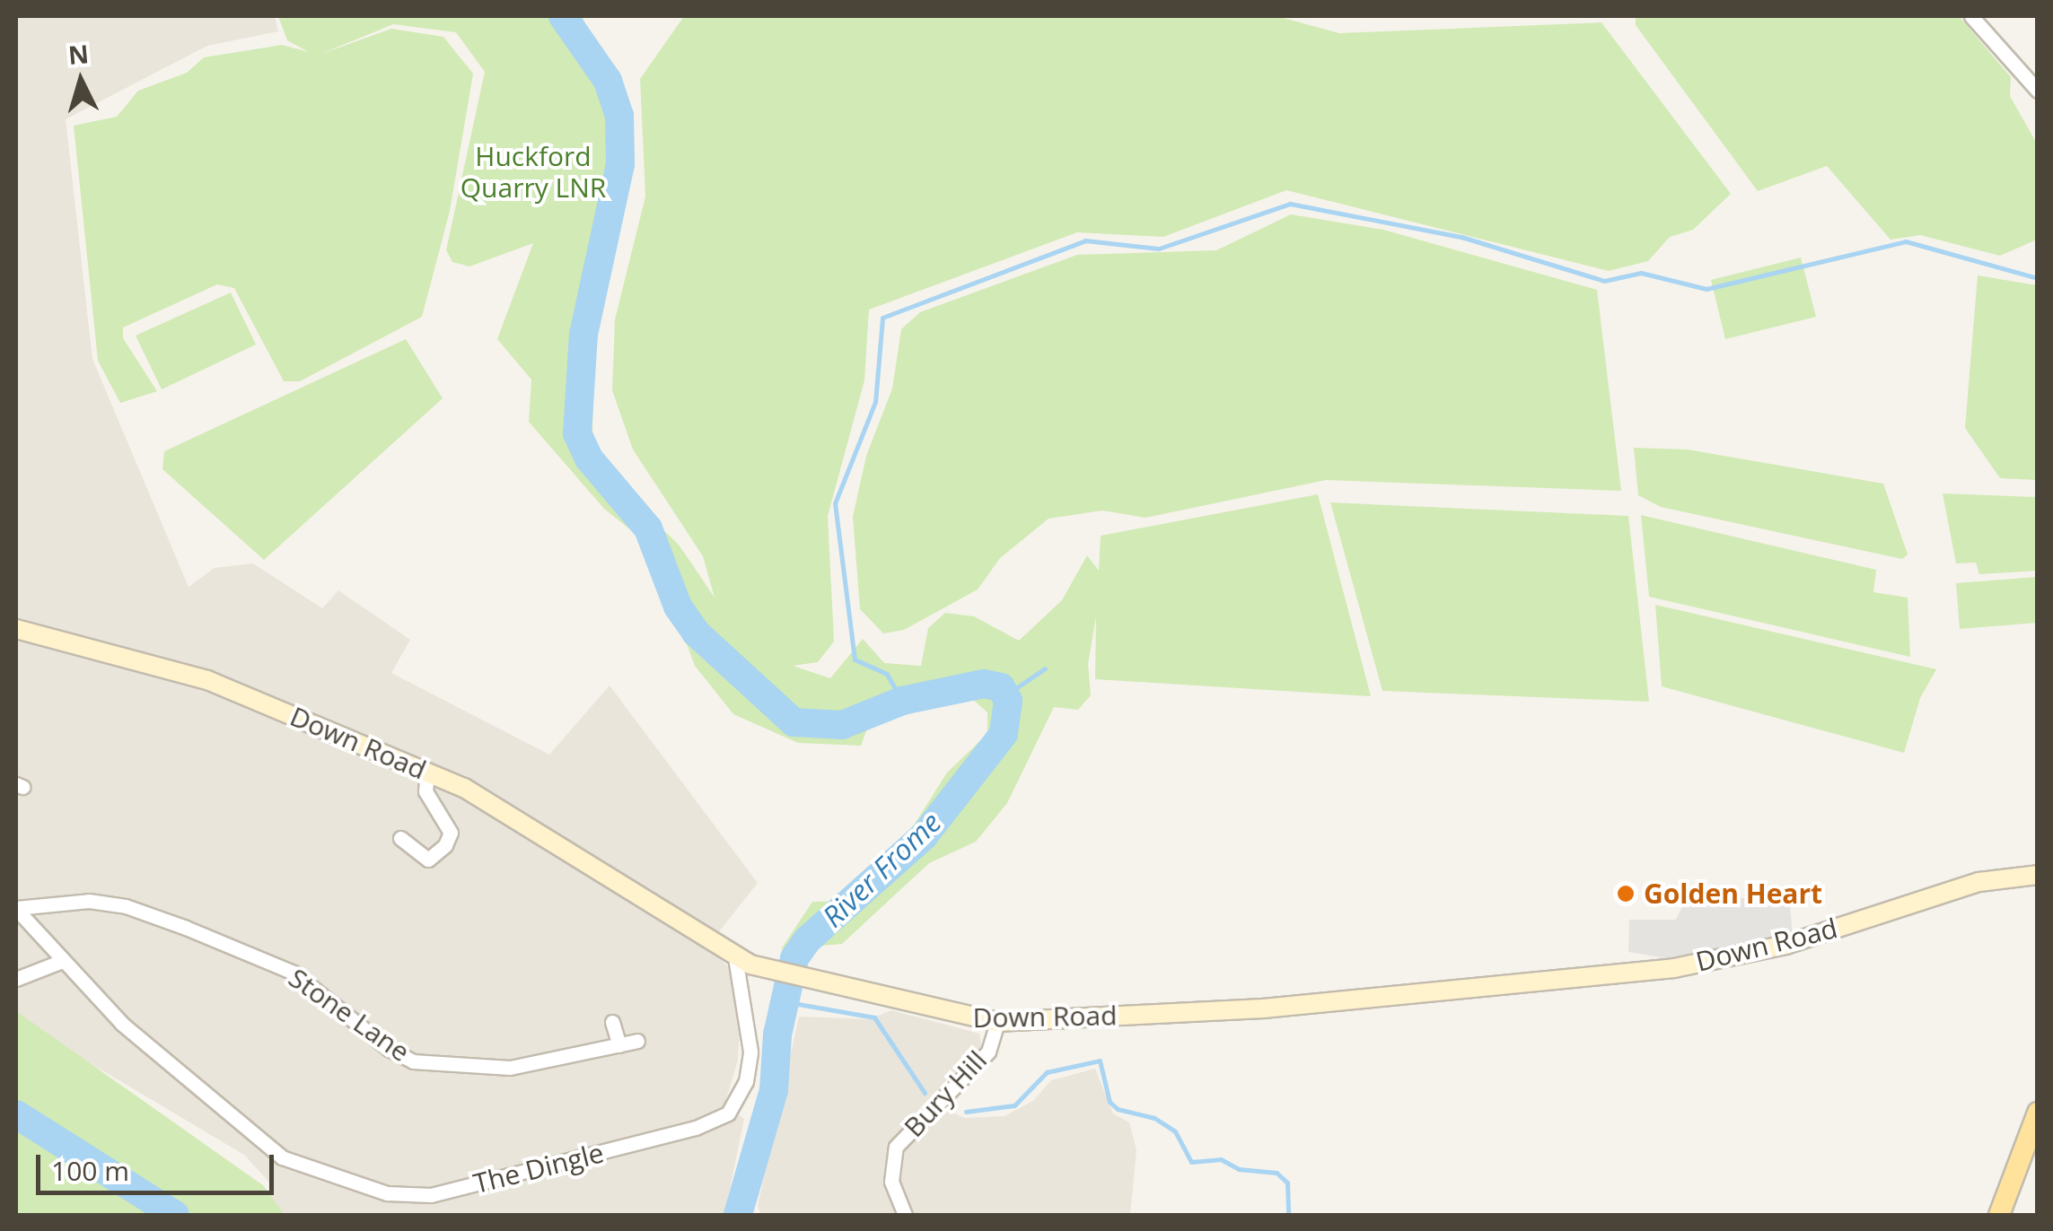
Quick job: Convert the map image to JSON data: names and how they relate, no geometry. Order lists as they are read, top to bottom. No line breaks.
{"streets":{"street":["Down Road","Stone Lane","Bury Hill","The Dingle"]},"crossings":[["Down Road","Bury Hill"],["Down Road","The Dingle"],["Stone Lane","The Dingle"]],"water":["River Frome"],"parks":["Huckford Quarry LNR"],"places":["Golden Heart"],"scale_bar":"100 m","north":"top"}
